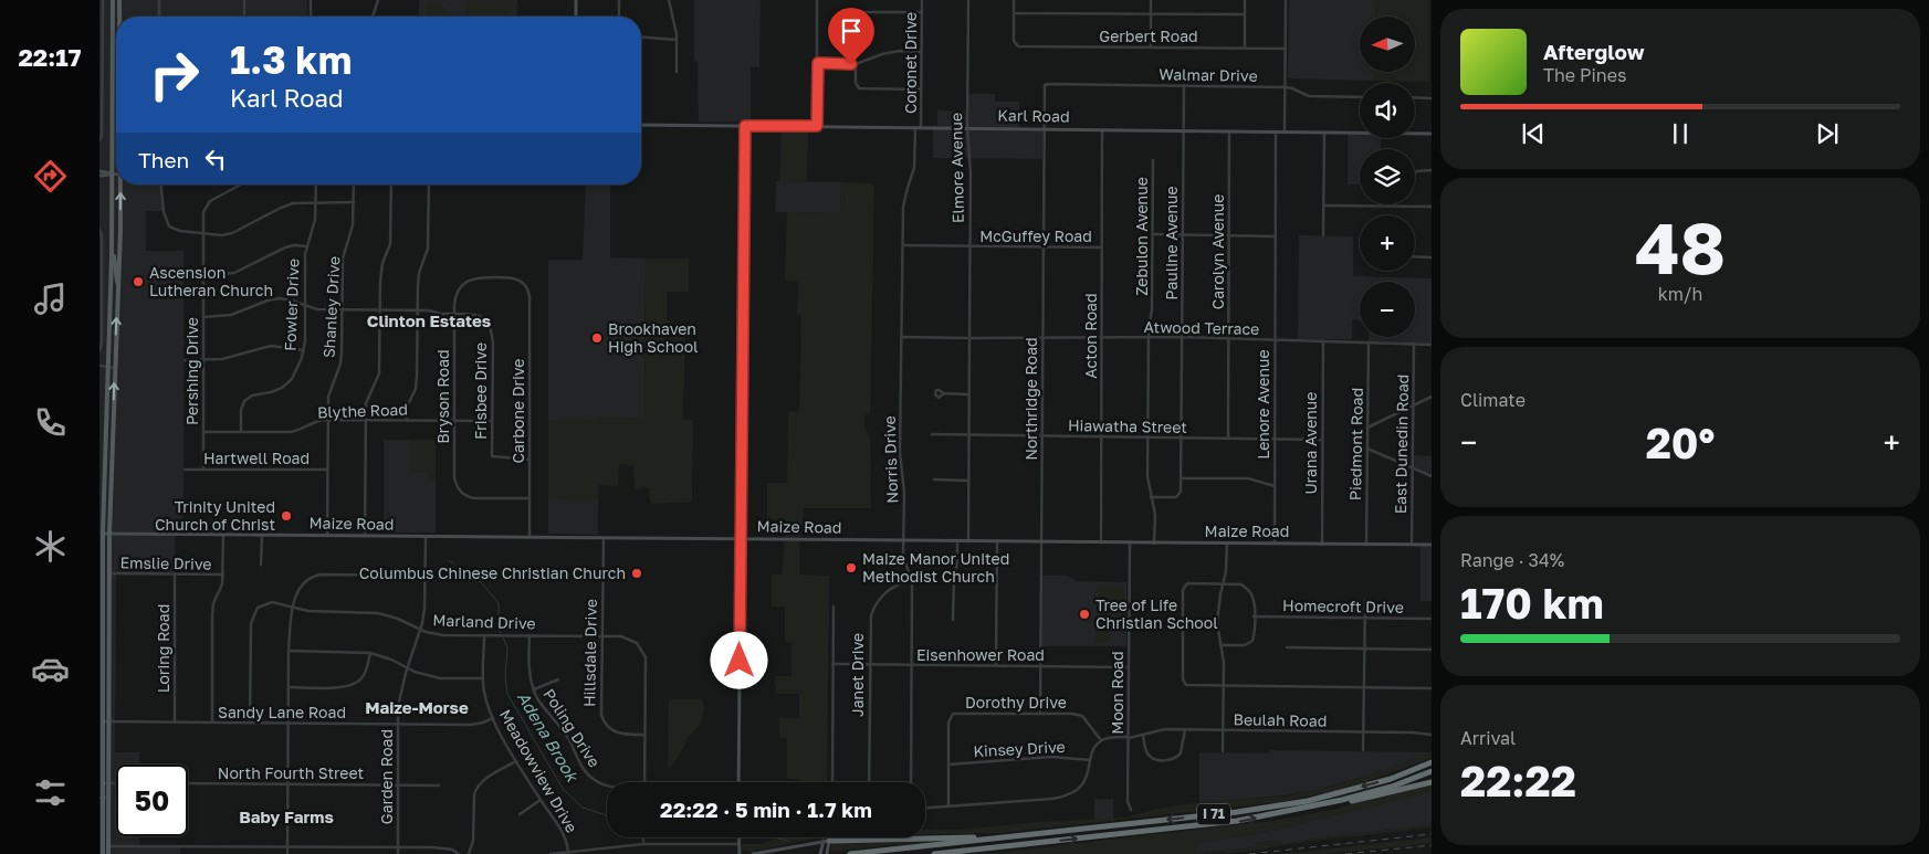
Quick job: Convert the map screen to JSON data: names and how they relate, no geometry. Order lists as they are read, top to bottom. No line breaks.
{"streets":{"highway":["I 71"],"main road":["Karl Road","Maize Road"],"street":["Gerbert Road","Coronet Drive","Walmar Drive","Elmore Avenue","McGuffey Road","Zebulon Avenue","Pauline Avenue","Carolyn Avenue","Fowler Drive","Shanley Drive","Atwood Terrace","Acton Road","Pershing Drive","Frisbee Drive","Bryson Road","Northridge Road","Lenore Avenue","Blythe Road","Carbone Drive","Hiawatha Street","Urana Avenue","Piedmont Road","East Dunedin Road","Hartwell Road","Norris Drive","Emslie Drive","Homecroft Drive","Marland Drive","Loring Road","Hillsdale Drive","Eisenhower Road","Janet Drive","Moon Road","Dorothy Drive","Sandy Lane Road","Beulah Road","Poling Drive","Kinsey Drive","Meadowview Drive","North Fourth Street","Garden Road"]},"crossings":[["Coronet Drive","Karl Road"],["Walmar Drive","Pauline Avenue"],["Walmar Drive","Northridge Road"],["Karl Road","Elmore Avenue"],["Karl Road","Pauline Avenue"],["Karl Road","Carolyn Avenue"],["Karl Road","Acton Road"],["Karl Road","Northridge Road"],["Karl Road","Lenore Avenue"],["Karl Road","Norris Drive"],["Elmore Avenue","McGuffey Road"],["Elmore Avenue","Atwood Terrace"],["Elmore Avenue","Hiawatha Street"],["Elmore Avenue","Maize Road"],["McGuffey Road","Acton Road"],["McGuffey Road","Northridge Road"],["McGuffey Road","Norris Drive"],["Zebulon Avenue","Pauline Avenue"],["Zebulon Avenue","Atwood Terrace"],["Zebulon Avenue","Hiawatha Street"],["Zebulon Avenue","Maize Road"],["Pauline Avenue","Atwood Terrace"],["Pauline Avenue","Hiawatha Street"],["Carolyn Avenue","Atwood Terrace"],["Carolyn Avenue","Hiawatha Street"],["Fowler Drive","Frisbee Drive"],["Fowler Drive","Blythe Road"],["Shanley Drive","Frisbee Drive"],["Shanley Drive","Blythe Road"],["Shanley Drive","Hartwell Road"],["Shanley Drive","Maize Road"],["Atwood Terrace","Acton Road"],["Atwood Terrace","Northridge Road"],["Atwood Terrace","Lenore Avenue"],["Atwood Terrace","Urana Avenue"],["Atwood Terrace","Piedmont Road"],["Atwood Terrace","East Dunedin Road"],["Atwood Terrace","Norris Drive"],["Acton Road","Hiawatha Street"],["Acton Road","Maize Road"],["Pershing Drive","Frisbee Drive"],["Pershing Drive","Blythe Road"],["Pershing Drive","Hartwell Road"],["Frisbee Drive","Bryson Road"],["Frisbee Drive","Blythe Road"],["Frisbee Drive","Carbone Drive"],["Bryson Road","Blythe Road"],["Bryson Road","Carbone Drive"],["Northridge Road","Hiawatha Street"],["Northridge Road","Maize Road"],["Northridge Road","Eisenhower Road"],["Northridge Road","Dorothy Drive"],["Lenore Avenue","Hiawatha Street"],["Lenore Avenue","Maize Road"],["Carbone Drive","Maize Road"],["Hiawatha Street","Urana Avenue"],["Urana Avenue","Maize Road"],["Piedmont Road","Maize Road"],["East Dunedin Road","Maize Road"],["Norris Drive","Maize Road"],["Norris Drive","Eisenhower Road"],["Norris Drive","Janet Drive"],["Maize Road","Hillsdale Drive"],["Maize Road","Moon Road"],["Maize Road","Garden Road"],["Emslie Drive","Loring Road"],["Marland Drive","Hillsdale Drive"],["Marland Drive","Sandy Lane Road"],["Marland Drive","Poling Drive"],["Marland Drive","Meadowview Drive"],["Marland Drive","Garden Road"],["Loring Road","Sandy Lane Road"],["Eisenhower Road","Janet Drive"],["Eisenhower Road","Moon Road"],["Moon Road","Beulah Road"],["Dorothy Drive","Beulah Road"],["Dorothy Drive","Kinsey Drive"],["Sandy Lane Road","Meadowview Drive"],["Sandy Lane Road","Garden Road"],["North Fourth Street","Garden Road"]],"districts":["Clinton Estates","Maize-Morse","Baby Farms"],"water":["Adena Brook"],"places":["Ascension Lutheran Church","Brookhaven High School","Trinity United Church of Christ","Maize Manor United Methodist Church","Columbus Chinese Christian Church","Tree of Life Christian School"],"north":"left","page":{"tabs":"22:17","map_buttons":["+","−"],"turn":["1.3 km","Karl Road"],"song":["Afterglow","The Pines"],"then":"Then","tile":[["48","km/h"],"Climate",["Range · 34%","170 km"],["Arrival","22:22"]],"heat":["−","20°","+"],"limit":"50","trip":"22:22 · 5 min · 1.7 km"}}
